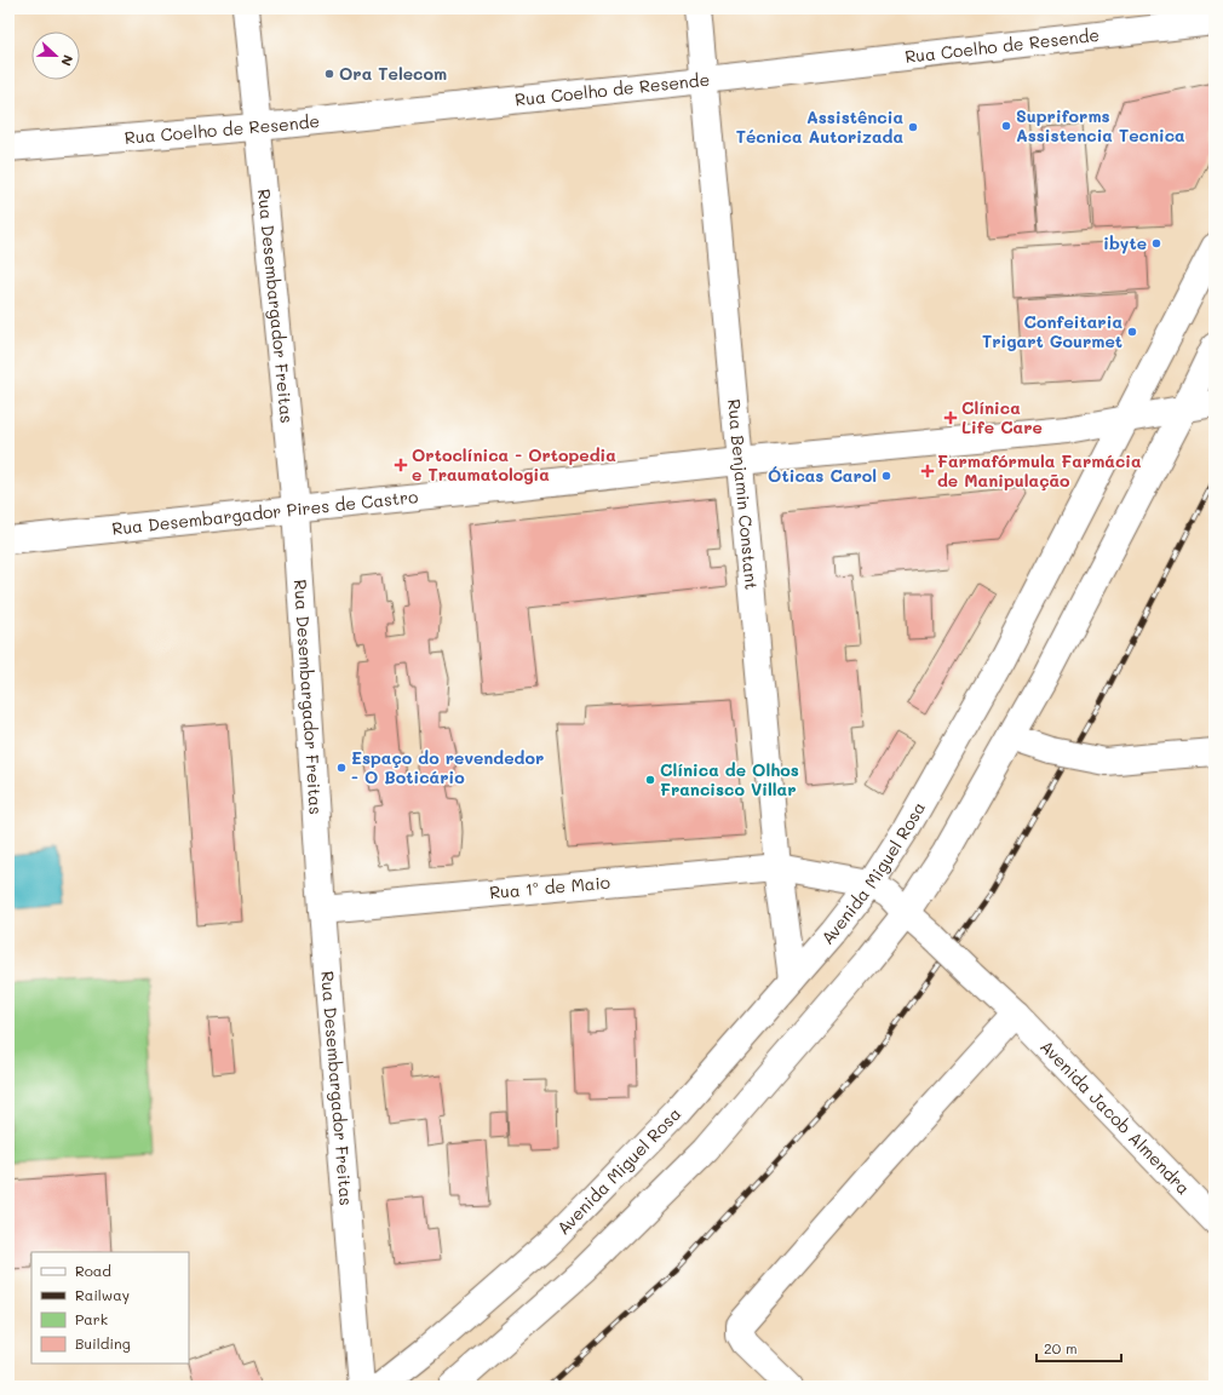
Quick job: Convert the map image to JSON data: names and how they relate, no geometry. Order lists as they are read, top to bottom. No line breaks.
{"streets":{"main road":["Rua Coelho de Resende","Rua Desembargador Freitas","Rua Benjamin Constant","Rua Desembargador Pires de Castro","Avenida Miguel Rosa","Rua 1º de Maio","Avenida Jacob Almendra"]},"crossings":[["Rua Coelho de Resende","Rua Desembargador Freitas"],["Rua Coelho de Resende","Rua Benjamin Constant"],["Rua Desembargador Freitas","Rua Desembargador Pires de Castro"],["Rua Desembargador Freitas","Rua 1º de Maio"],["Rua Benjamin Constant","Rua Desembargador Pires de Castro"],["Rua Benjamin Constant","Avenida Miguel Rosa"],["Rua Benjamin Constant","Rua 1º de Maio"],["Rua Desembargador Pires de Castro","Avenida Miguel Rosa"],["Avenida Miguel Rosa","Rua 1º de Maio"],["Avenida Miguel Rosa","Avenida Jacob Almendra"],["Rua 1º de Maio","Avenida Jacob Almendra"]],"places":{"other":["Ora Telecom","Supriforms Assistencia Tecnica","Assistência Técnica Autorizada","ibyte","Confeitaria Trigart Gourmet","Óticas Carol","Espaço do revendedor - O Boticário","Clínica de Olhos Francisco Villar"],"health":["Clínica Life Care","Ortoclínica - Ortopedia e Traumatologia","Farmafórmula Farmácia de Manipulação"]},"legend":["Road","Railway","Park","Building"],"scale_bar":"20 m","north":"right"}
